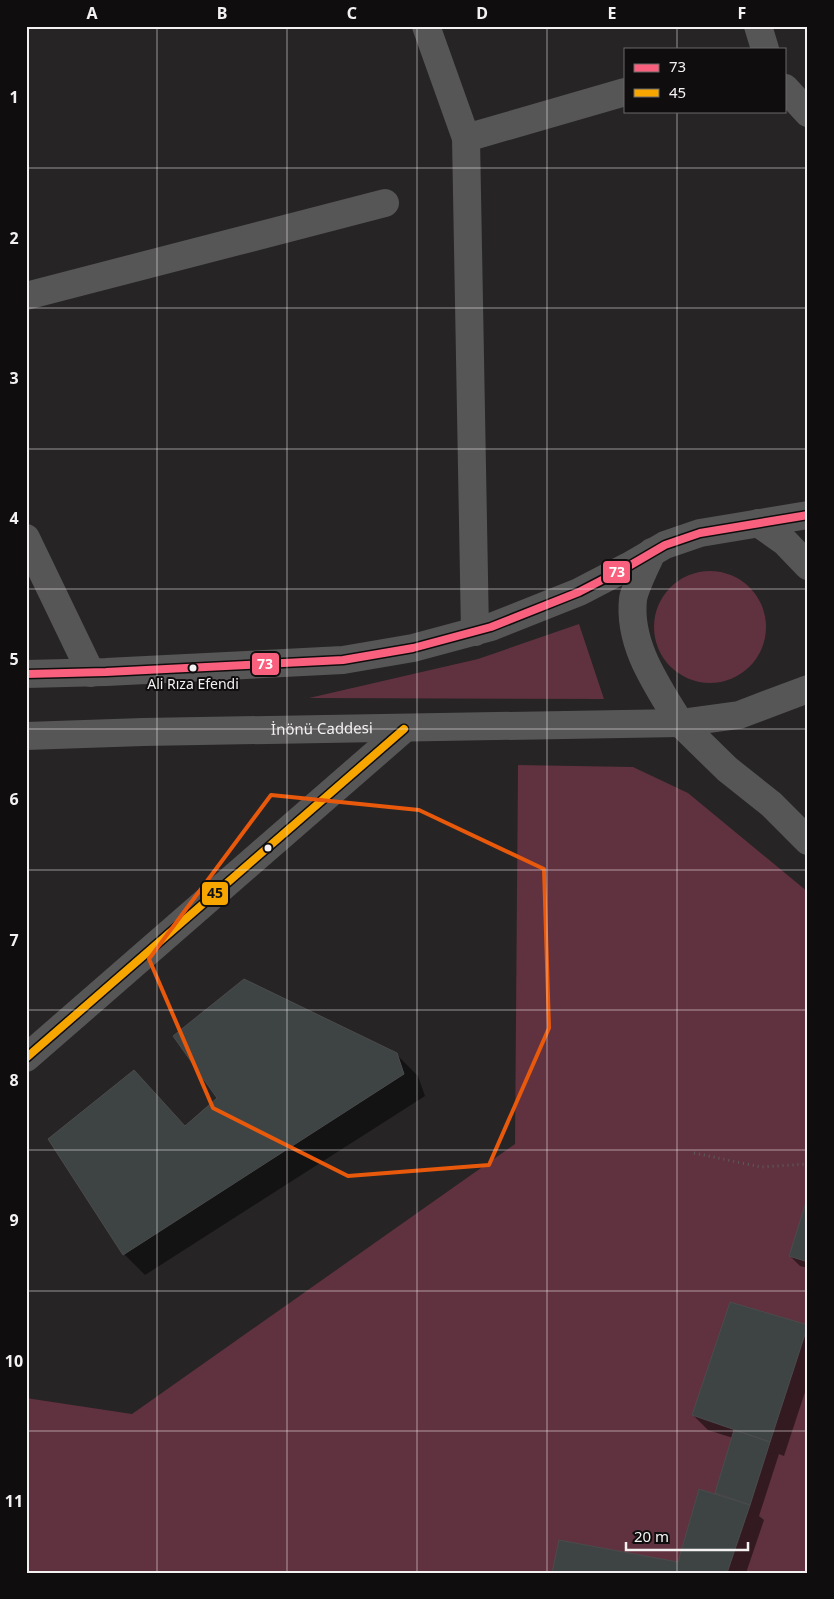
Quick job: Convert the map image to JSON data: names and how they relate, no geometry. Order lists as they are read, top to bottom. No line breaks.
{"streets":{"street":["İnönü Caddesi"]},"places":["Ali Rıza Efendi"],"lines":["transit line 73","transit line 45"],"legend":["73","45"],"scale_bar":"20 m","grid":{"columns":["A","B","C","D","E","F"],"rows":["1","2","3","4","5","6","7","8","9","10","11"]}}
